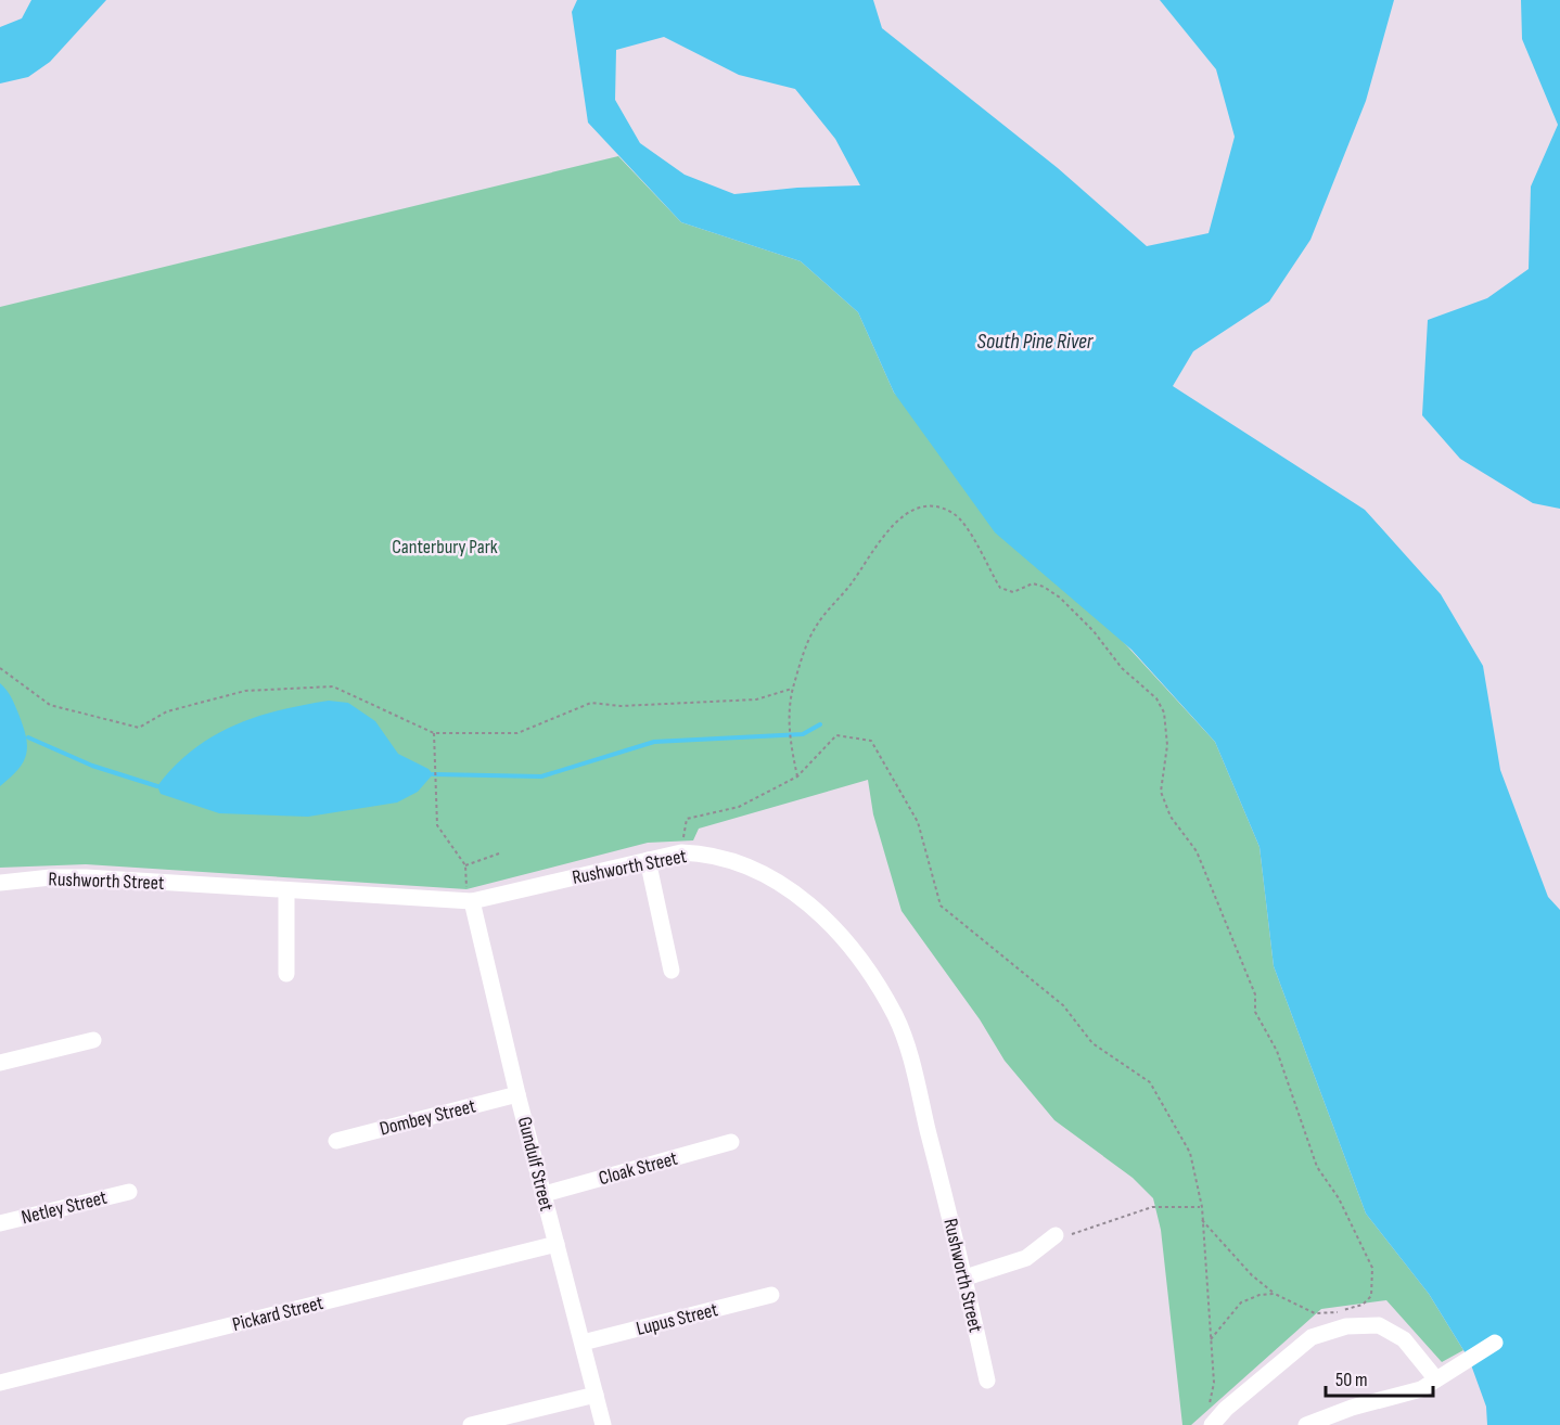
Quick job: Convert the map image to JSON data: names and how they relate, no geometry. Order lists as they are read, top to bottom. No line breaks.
{"streets":{"street":["Rushworth Street","Dombey Street","Gundulf Street","Cloak Street","Netley Street","Pickard Street","Lupus Street"]},"crossings":[["Rushworth Street","Gundulf Street"],["Dombey Street","Gundulf Street"],["Gundulf Street","Cloak Street"],["Gundulf Street","Pickard Street"],["Gundulf Street","Lupus Street"]],"water":["South Pine River"],"parks":["Canterbury Park"],"scale_bar":"50 m"}
